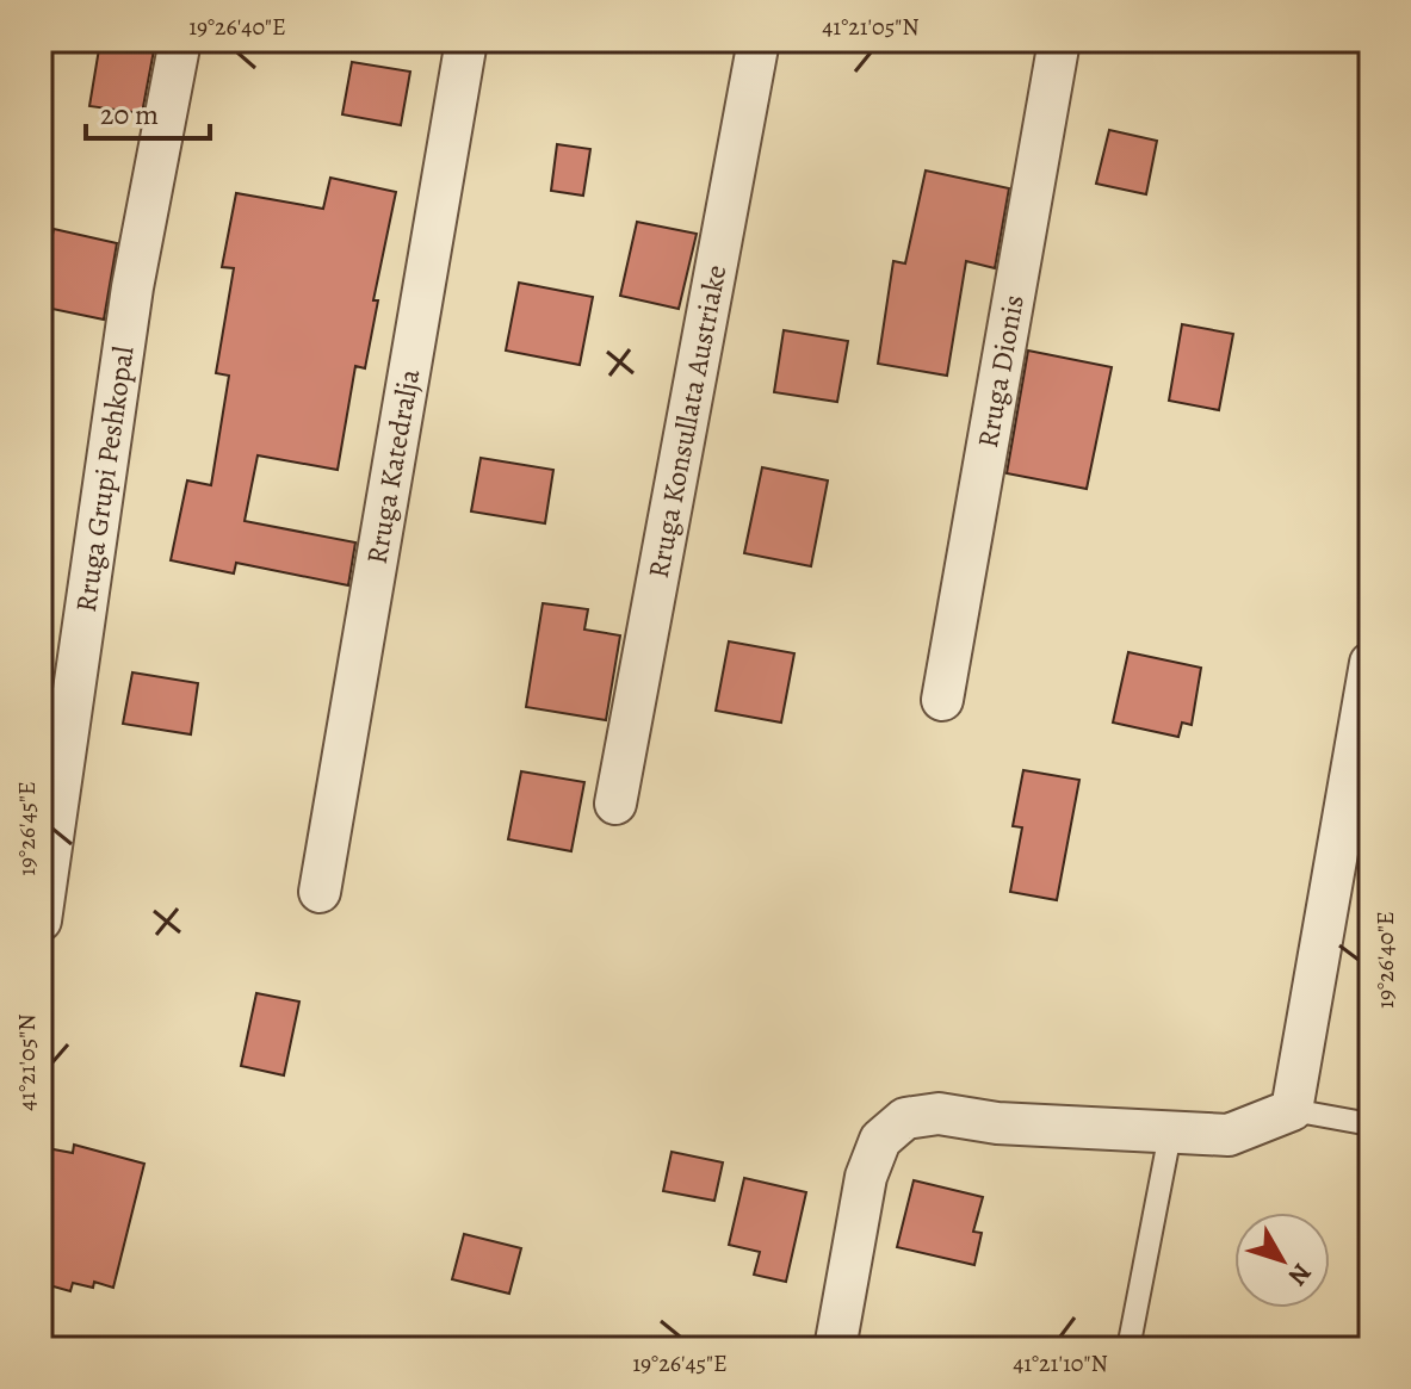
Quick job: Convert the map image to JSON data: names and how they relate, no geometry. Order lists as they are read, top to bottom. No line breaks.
{"streets":{"street":["Rruga Dionis","Rruga Konsullata Austriake","Rruga Katedralja","Rruga Grupi Peshkopal"]},"scale_bar":"20 m","north":"bottom right","coordinates":["19°26'40\"E","41°21'05\"N","19°26'45\"E","41°21'10\"N"]}
